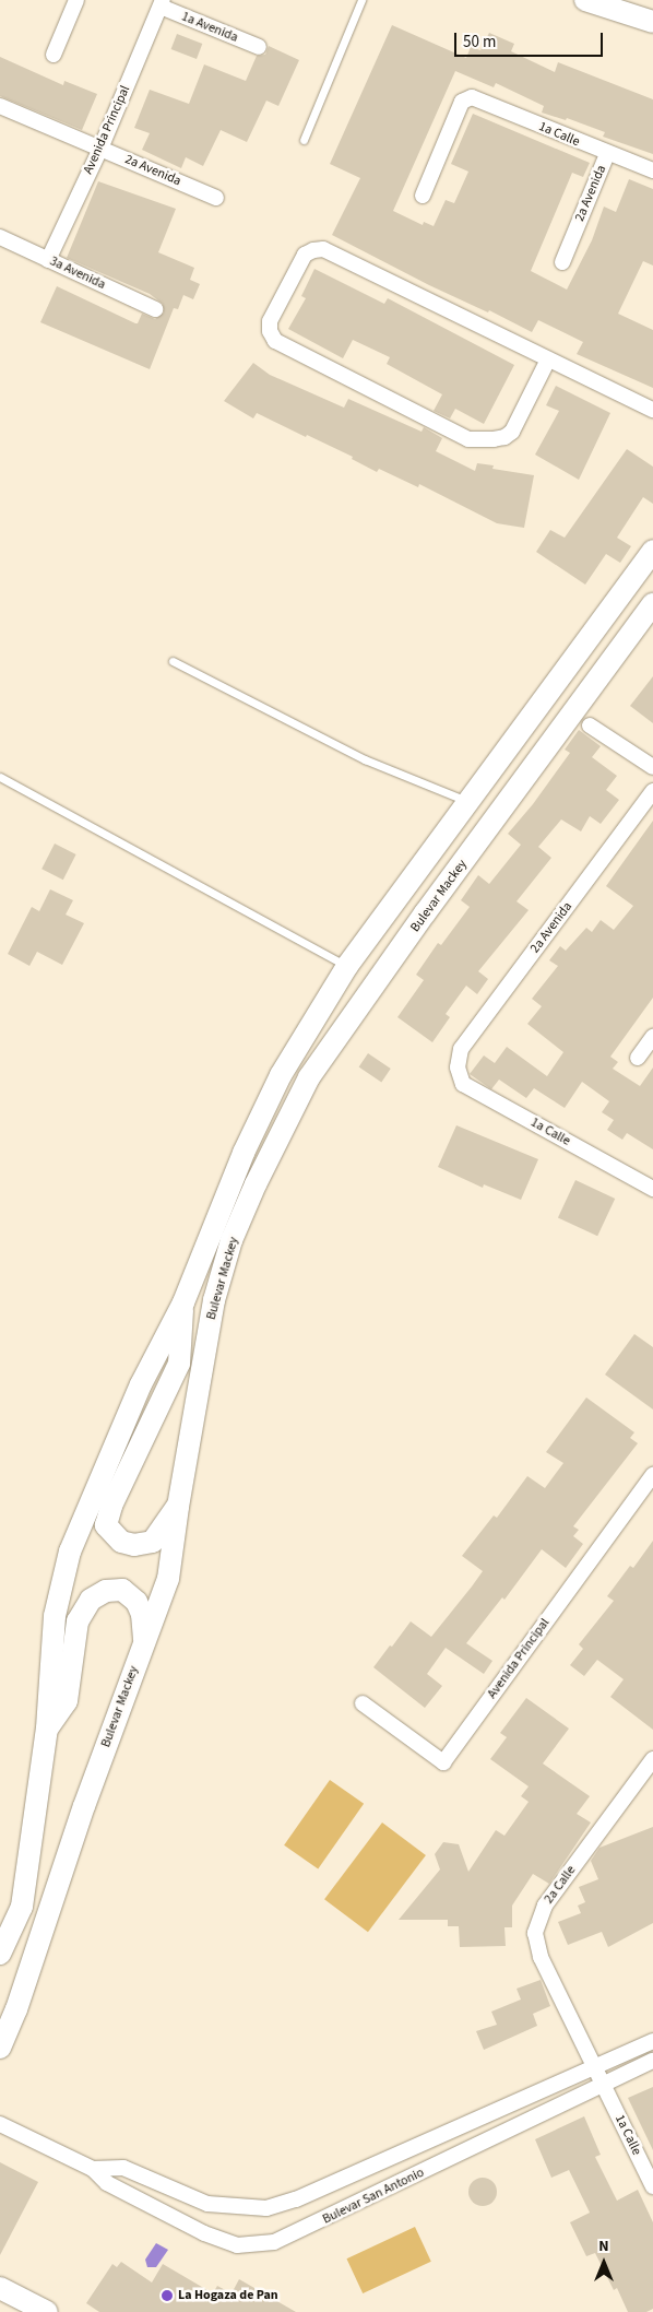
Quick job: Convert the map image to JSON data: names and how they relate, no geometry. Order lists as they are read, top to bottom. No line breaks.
{"streets":{"main road":["Bulevar Mackey"],"street":["1a Avenida","Avenida Principal","1a Calle","2a Avenida","3a Avenida","2a Calle","Bulevar San Antonio"]},"crossings":[["1a Avenida","Avenida Principal"],["Avenida Principal","2a Avenida"],["Avenida Principal","3a Avenida"],["1a Calle","2a Avenida"],["1a Calle","2a Calle"],["1a Calle","Bulevar San Antonio"],["2a Calle","Bulevar San Antonio"]],"places":["La Hogaza de Pan"],"scale_bar":"50 m","north":"top"}
